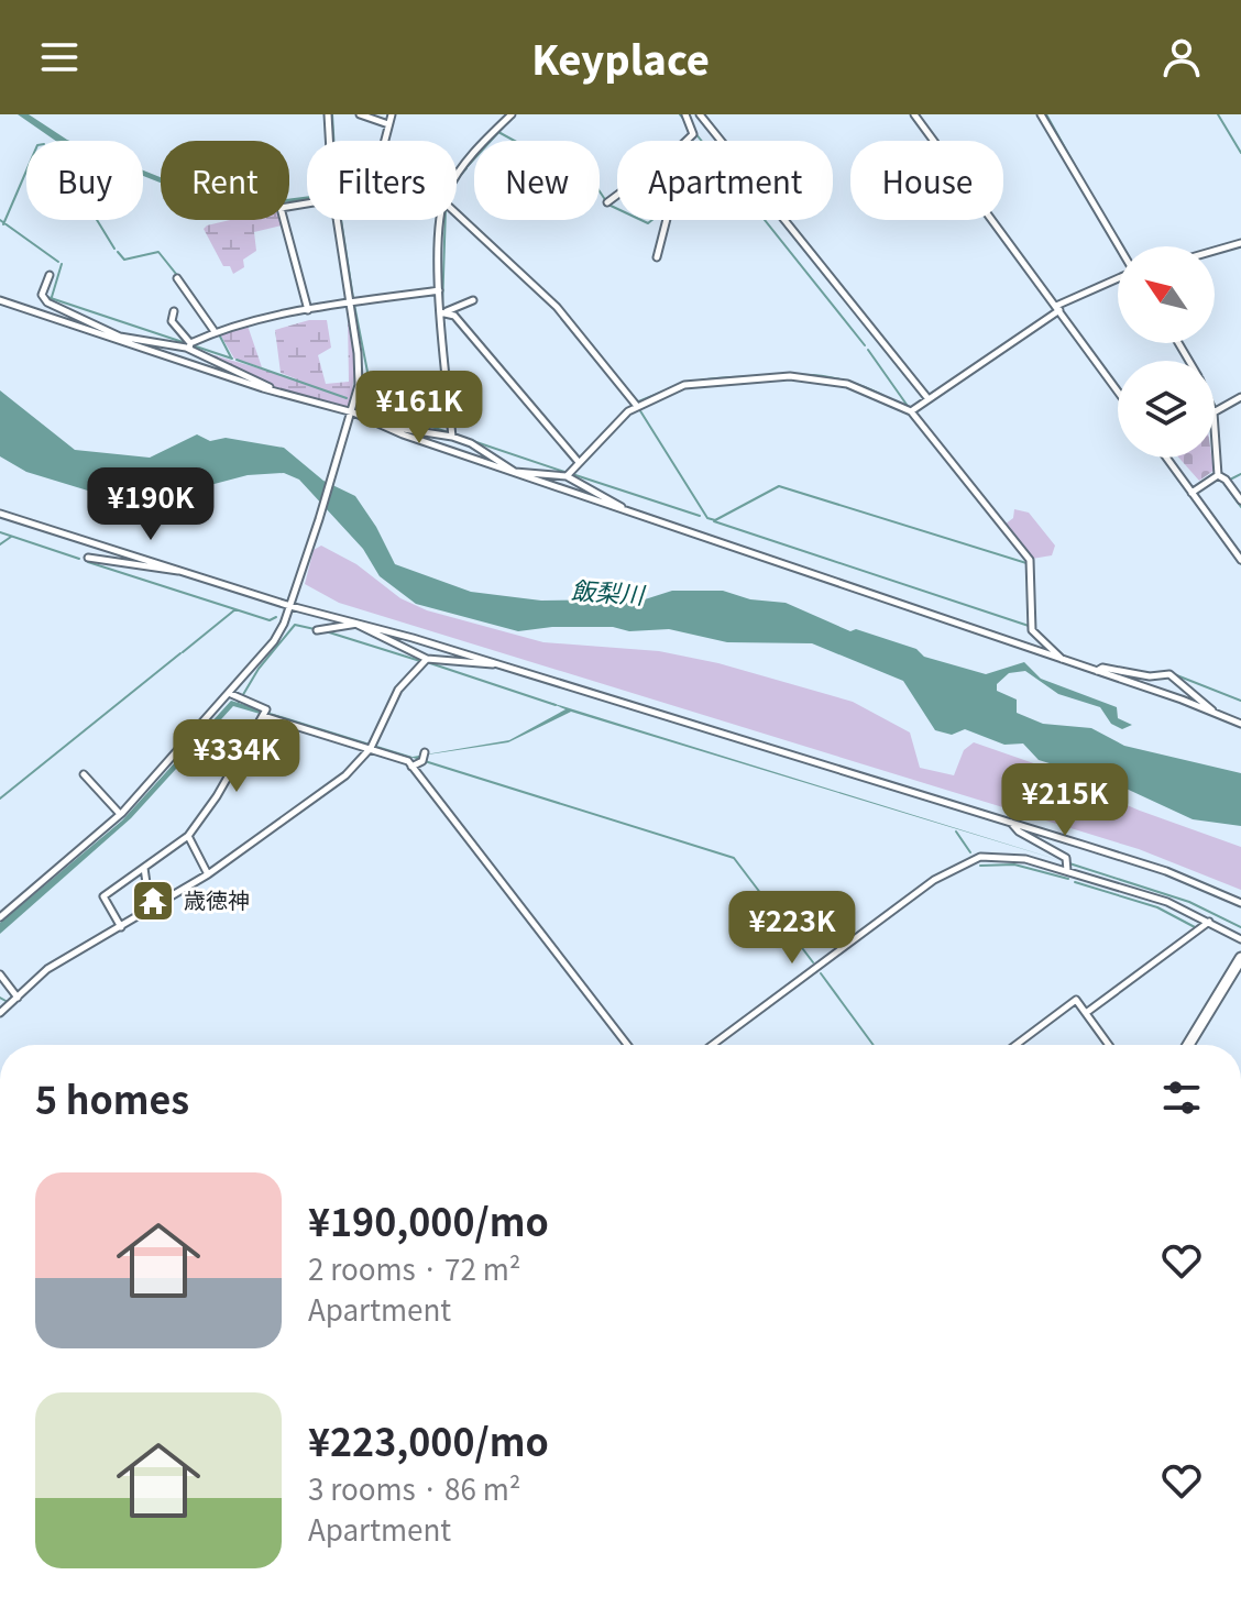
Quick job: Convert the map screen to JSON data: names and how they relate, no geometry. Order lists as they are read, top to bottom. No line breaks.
{"water":["飯梨川"],"places":{"temple":["歳徳神"]},"north":"top left","page":{"header":"Keyplace","chip":["Buy","Rent","Filters","New","Apartment","House"],"price":["¥161K","¥190K","¥334K","¥215K","¥223K"],"heading":"5 homes","list":[{"name":"¥190,000/mo","note":"2 rooms · 72 m² · Apartment"},{"name":"¥223,000/mo","note":"3 rooms · 86 m² · Apartment"}]}}
